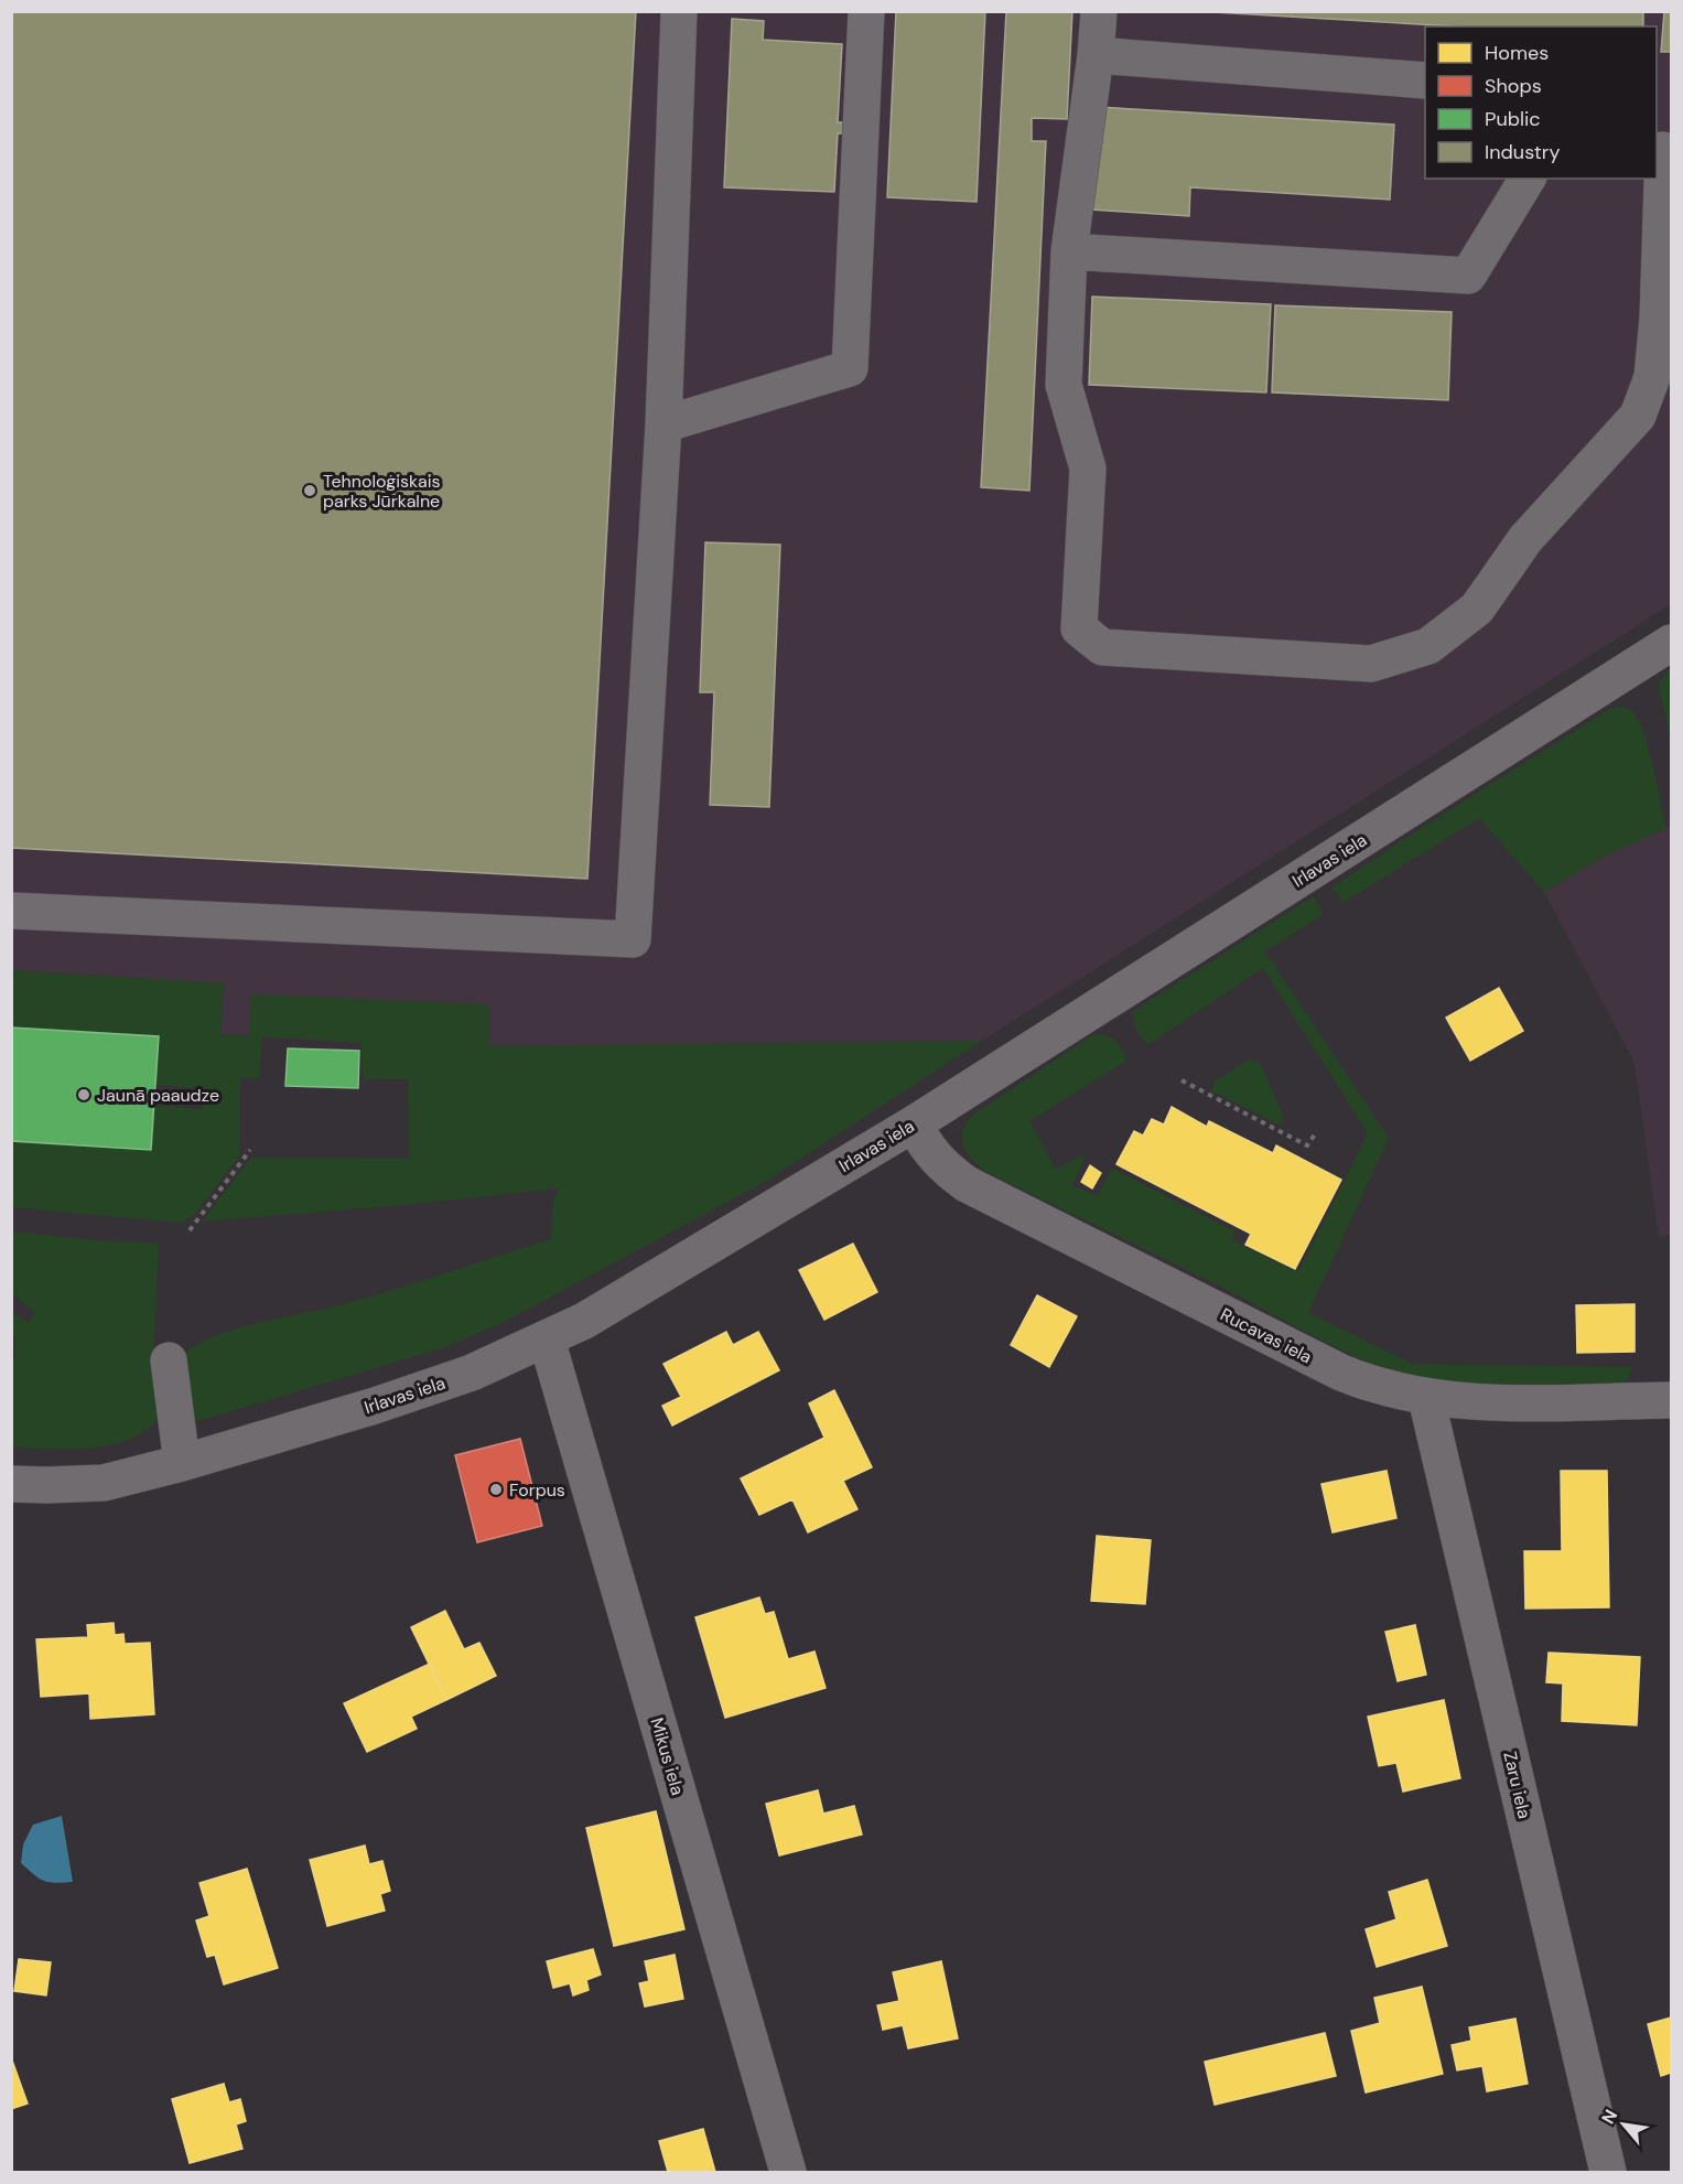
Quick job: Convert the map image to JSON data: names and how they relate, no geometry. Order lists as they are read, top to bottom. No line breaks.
{"streets":{"street":["Irlavas iela","Rucavas iela","Mikus iela","Zaru iela"]},"crossings":[["Irlavas iela","Rucavas iela"],["Irlavas iela","Mikus iela"],["Rucavas iela","Zaru iela"]],"places":["Tehnoloģiskais parks Jūrkalne","Jaunā paaudze","Forpus"],"legend":["Homes","Shops","Public","Industry"],"north":"top left"}
